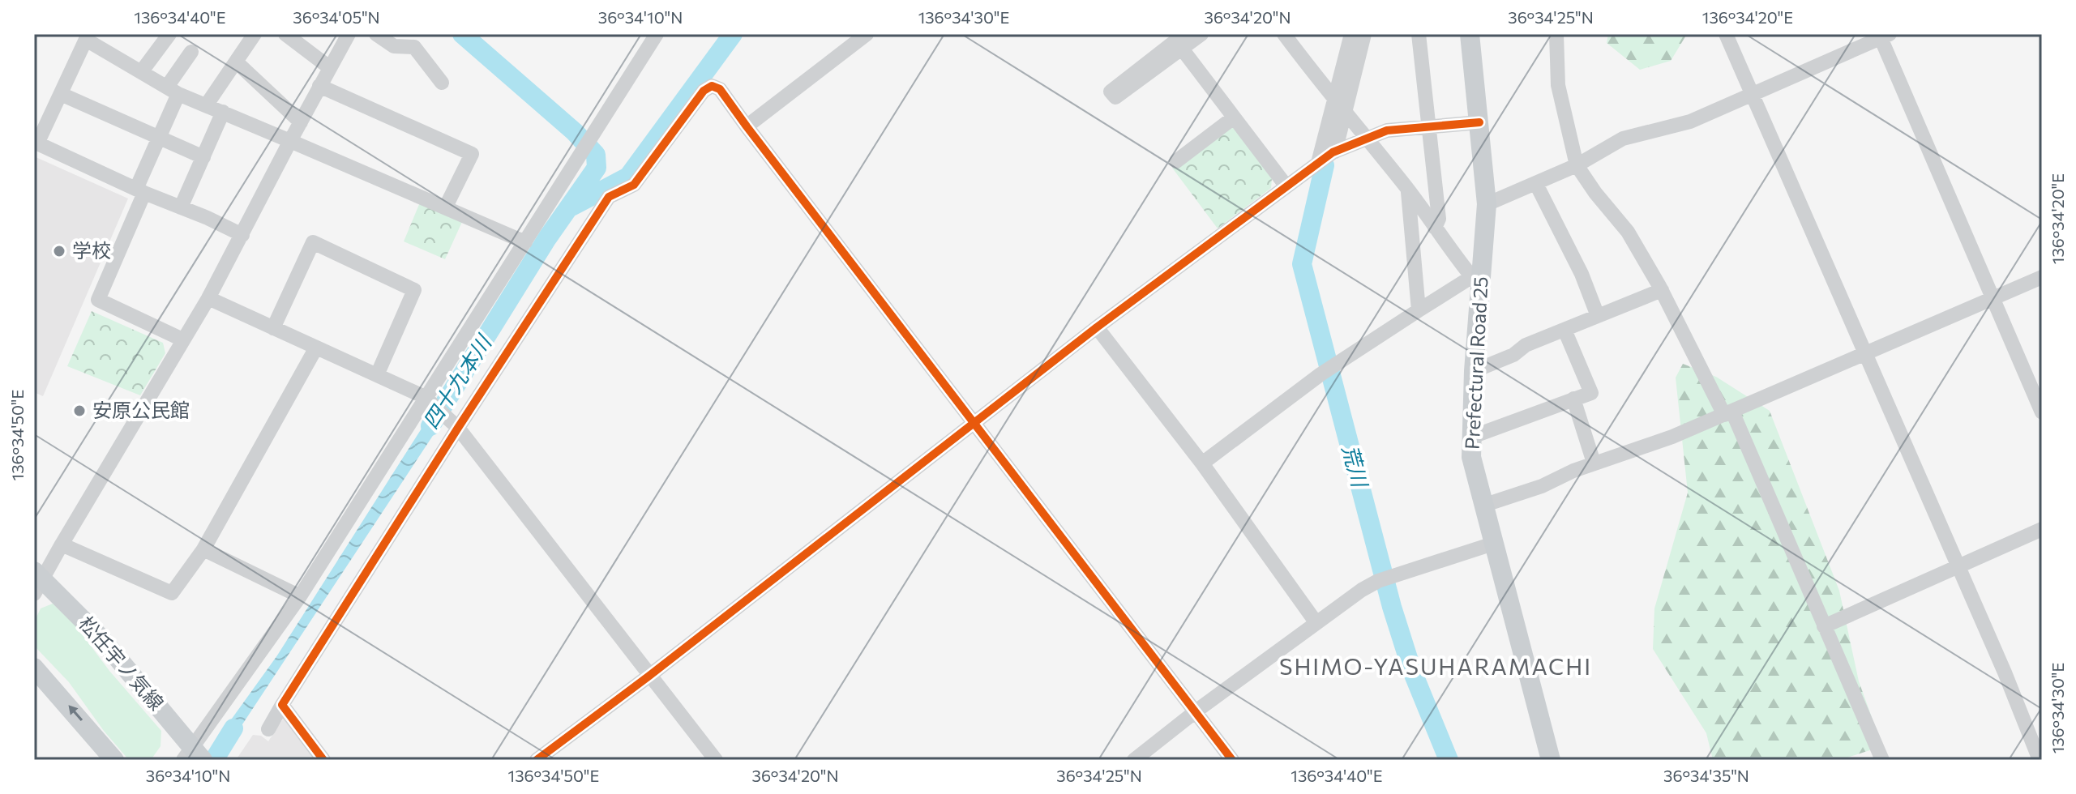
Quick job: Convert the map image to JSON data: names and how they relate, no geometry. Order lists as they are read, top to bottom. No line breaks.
{"streets":{"main road":["Prefectural Road 25","松任宇ノ気線"]},"districts":["SHIMO-YASUHARAMACHI"],"water":["四十九本川","荒川"],"places":["学校","安原公民館"],"coordinates":["136°34'40\"E","36°34'05\"N","36°34'10\"N","136°34'30\"E","36°34'20\"N","36°34'25\"N","136°34'20\"E","136°34'50\"E","36°34'35\"N"]}
